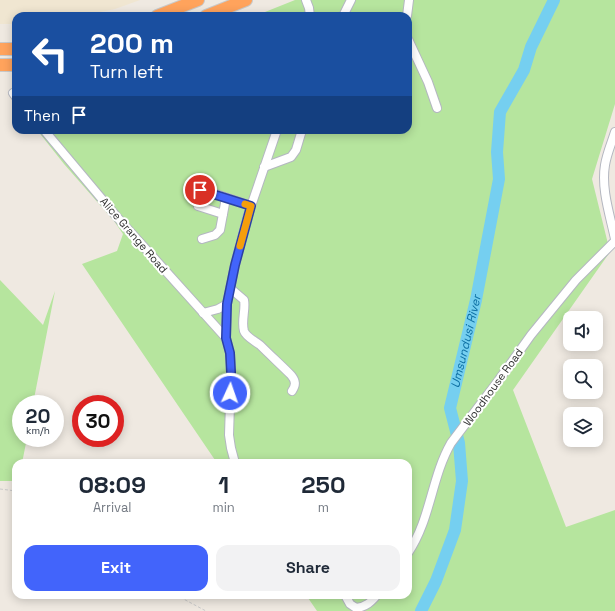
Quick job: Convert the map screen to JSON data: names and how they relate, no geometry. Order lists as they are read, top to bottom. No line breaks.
{"streets":{"street":["Alice Grange Road","Woodhouse Road"]},"water":["Umsundusi River"],"page":{"turn":["200 m","Turn left"],"then":"Then","speed":"20 km/h","limit":"30","eta":["08:09","Arrival","1","min","250","m"],"buttons":["Exit","Share"]}}
